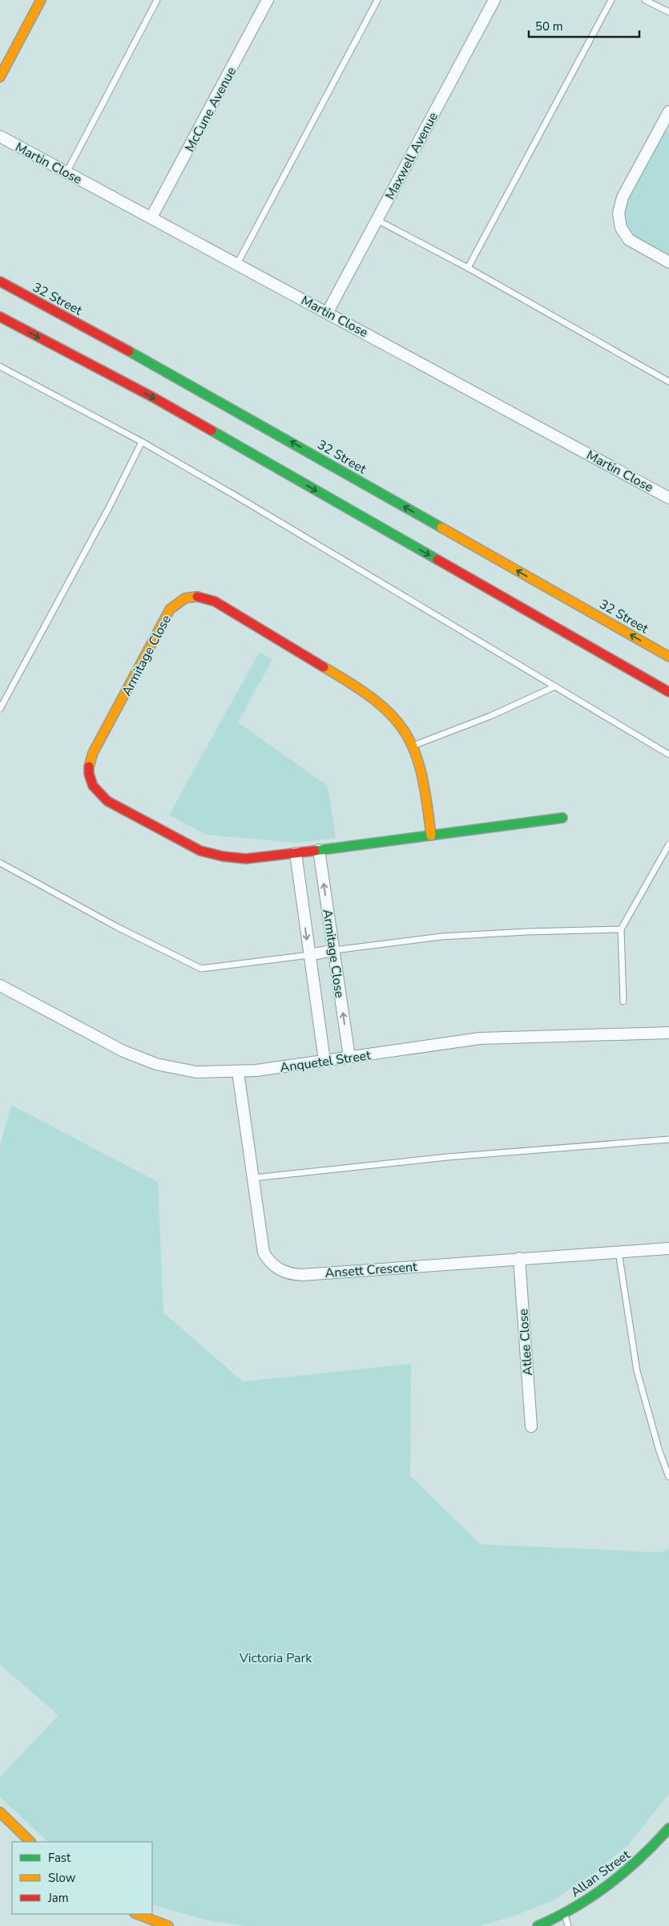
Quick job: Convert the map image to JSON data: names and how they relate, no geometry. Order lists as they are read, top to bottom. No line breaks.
{"streets":{"main road":["32 Street","Armitage Close","Allan Street"],"street":["McCune Avenue","Maxwell Avenue","Martin Close","Anquetel Street","Ansett Crescent","Atlee Close"]},"crossings":[["McCune Avenue","Martin Close"],["Maxwell Avenue","Martin Close"],["Armitage Close","Anquetel Street"],["Anquetel Street","Ansett Crescent"],["Ansett Crescent","Atlee Close"]],"parks":["Victoria Park"],"legend":["Fast","Slow","Jam"],"scale_bar":"50 m"}
